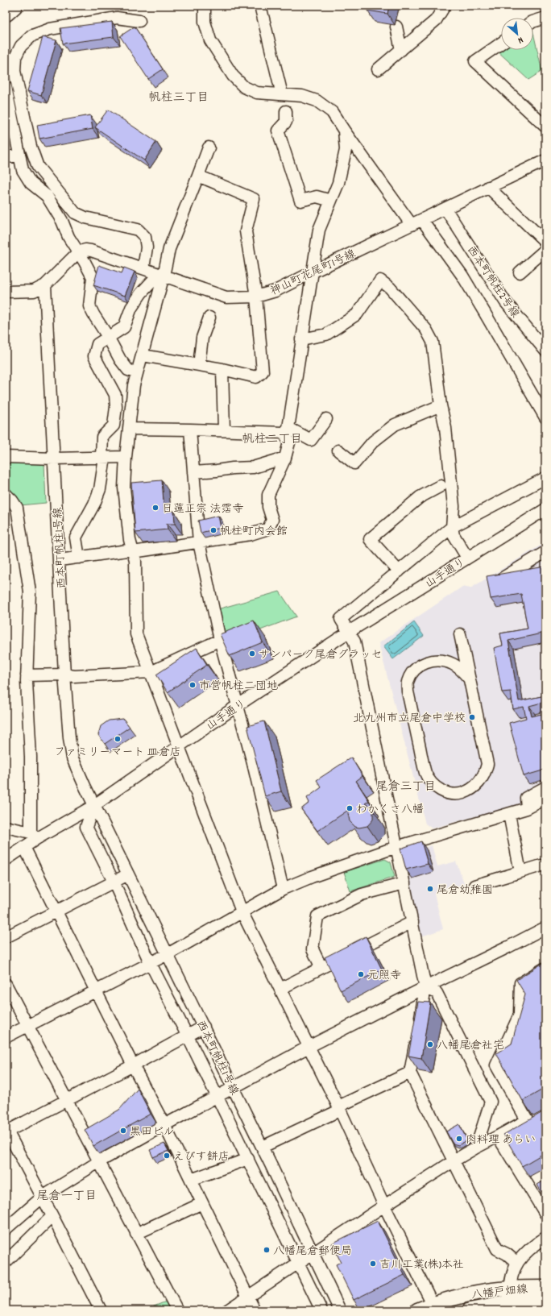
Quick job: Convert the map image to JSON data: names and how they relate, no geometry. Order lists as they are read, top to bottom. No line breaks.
{"streets":{"main road":["八幡戸畑線"],"street":["神山町花尾町1号線","西本町帆柱2号線","西本町帆柱1号線","山手通り"]},"crossings":[["神山町花尾町1号線","西本町帆柱2号線"],["西本町帆柱1号線","山手通り"]],"districts":["帆柱三丁目","帆柱二丁目","尾倉三丁目","尾倉一丁目"],"places":["日蓮正宗 法霑寺","帆柱町内会館","サンパーク尾倉グラッセ","市営帆柱二団地","北九州市立尾倉中学校","ファミリーマート 皿倉店","わかくさ八幡","尾倉幼稚園","元照寺","八幡尾倉社宅","黒田ビル","肉料理 あらい","えびす餅店","八幡尾倉郵便局","吉川工業(株)本社"],"north":"bottom right"}
